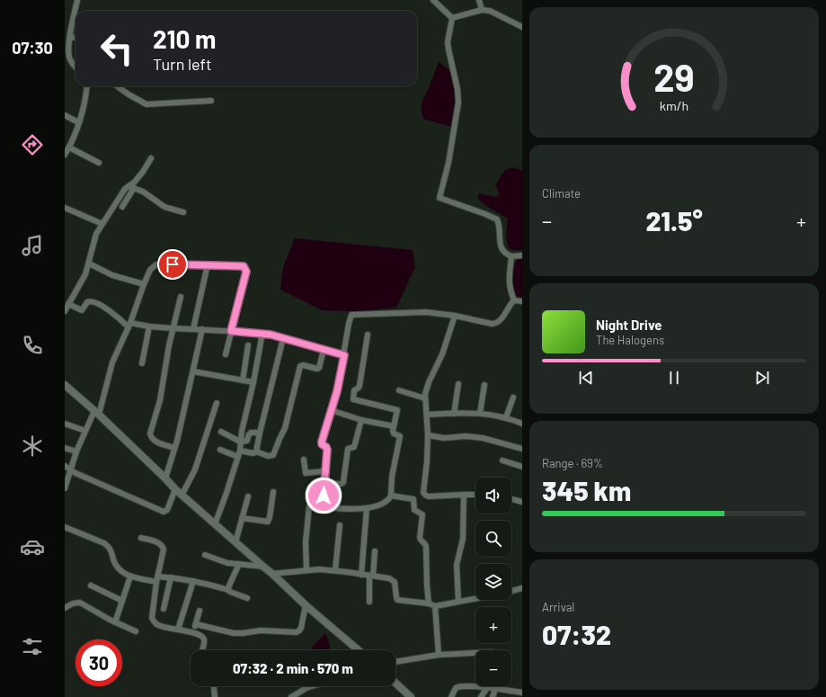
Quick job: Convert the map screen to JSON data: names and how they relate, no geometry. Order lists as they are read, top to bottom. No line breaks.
{"page":{"tabs":"07:30","turn":["210 m","Turn left"],"tile":["Climate",["Range · 69%","345 km"],["Arrival","07:32"]],"heat":["−","21.5°","+"],"song":["Night Drive","The Halogens"],"map_buttons":["+","−"],"limit":"30","trip":"07:32 · 2 min · 570 m","gauge":["29","km/h"]}}
